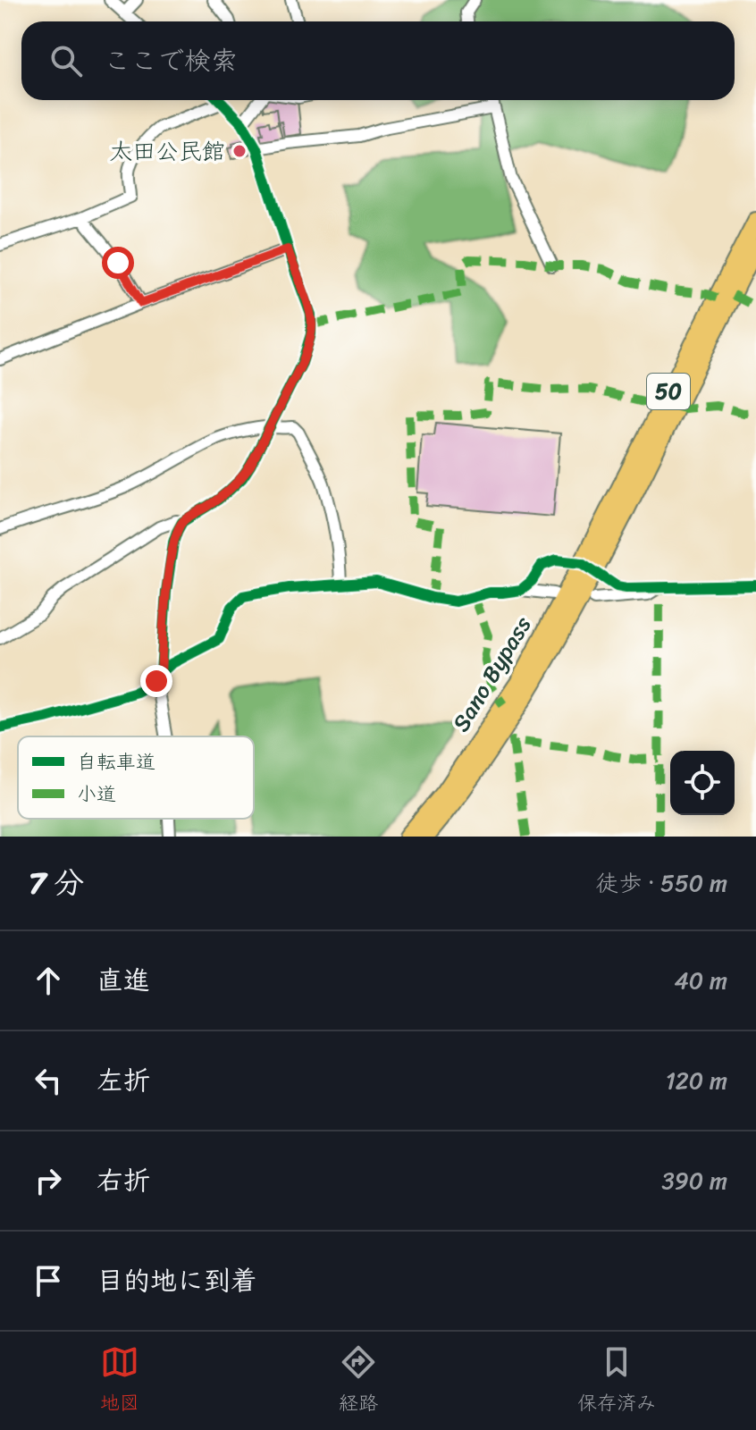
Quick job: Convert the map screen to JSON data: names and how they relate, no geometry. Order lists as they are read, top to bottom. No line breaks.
{"streets":{"highway":["50","Sano Bypass"]},"places":["太田公民館"],"legend":["自転車道","小道"],"page":{"search":"ここで検索","heading":["7 分","徒歩 · 550 m"],"list":[["直進","40 m"],["左折","120 m"],["右折","390 m"],"目的地に到着"],"nav":["地図","経路","保存済み"]}}
